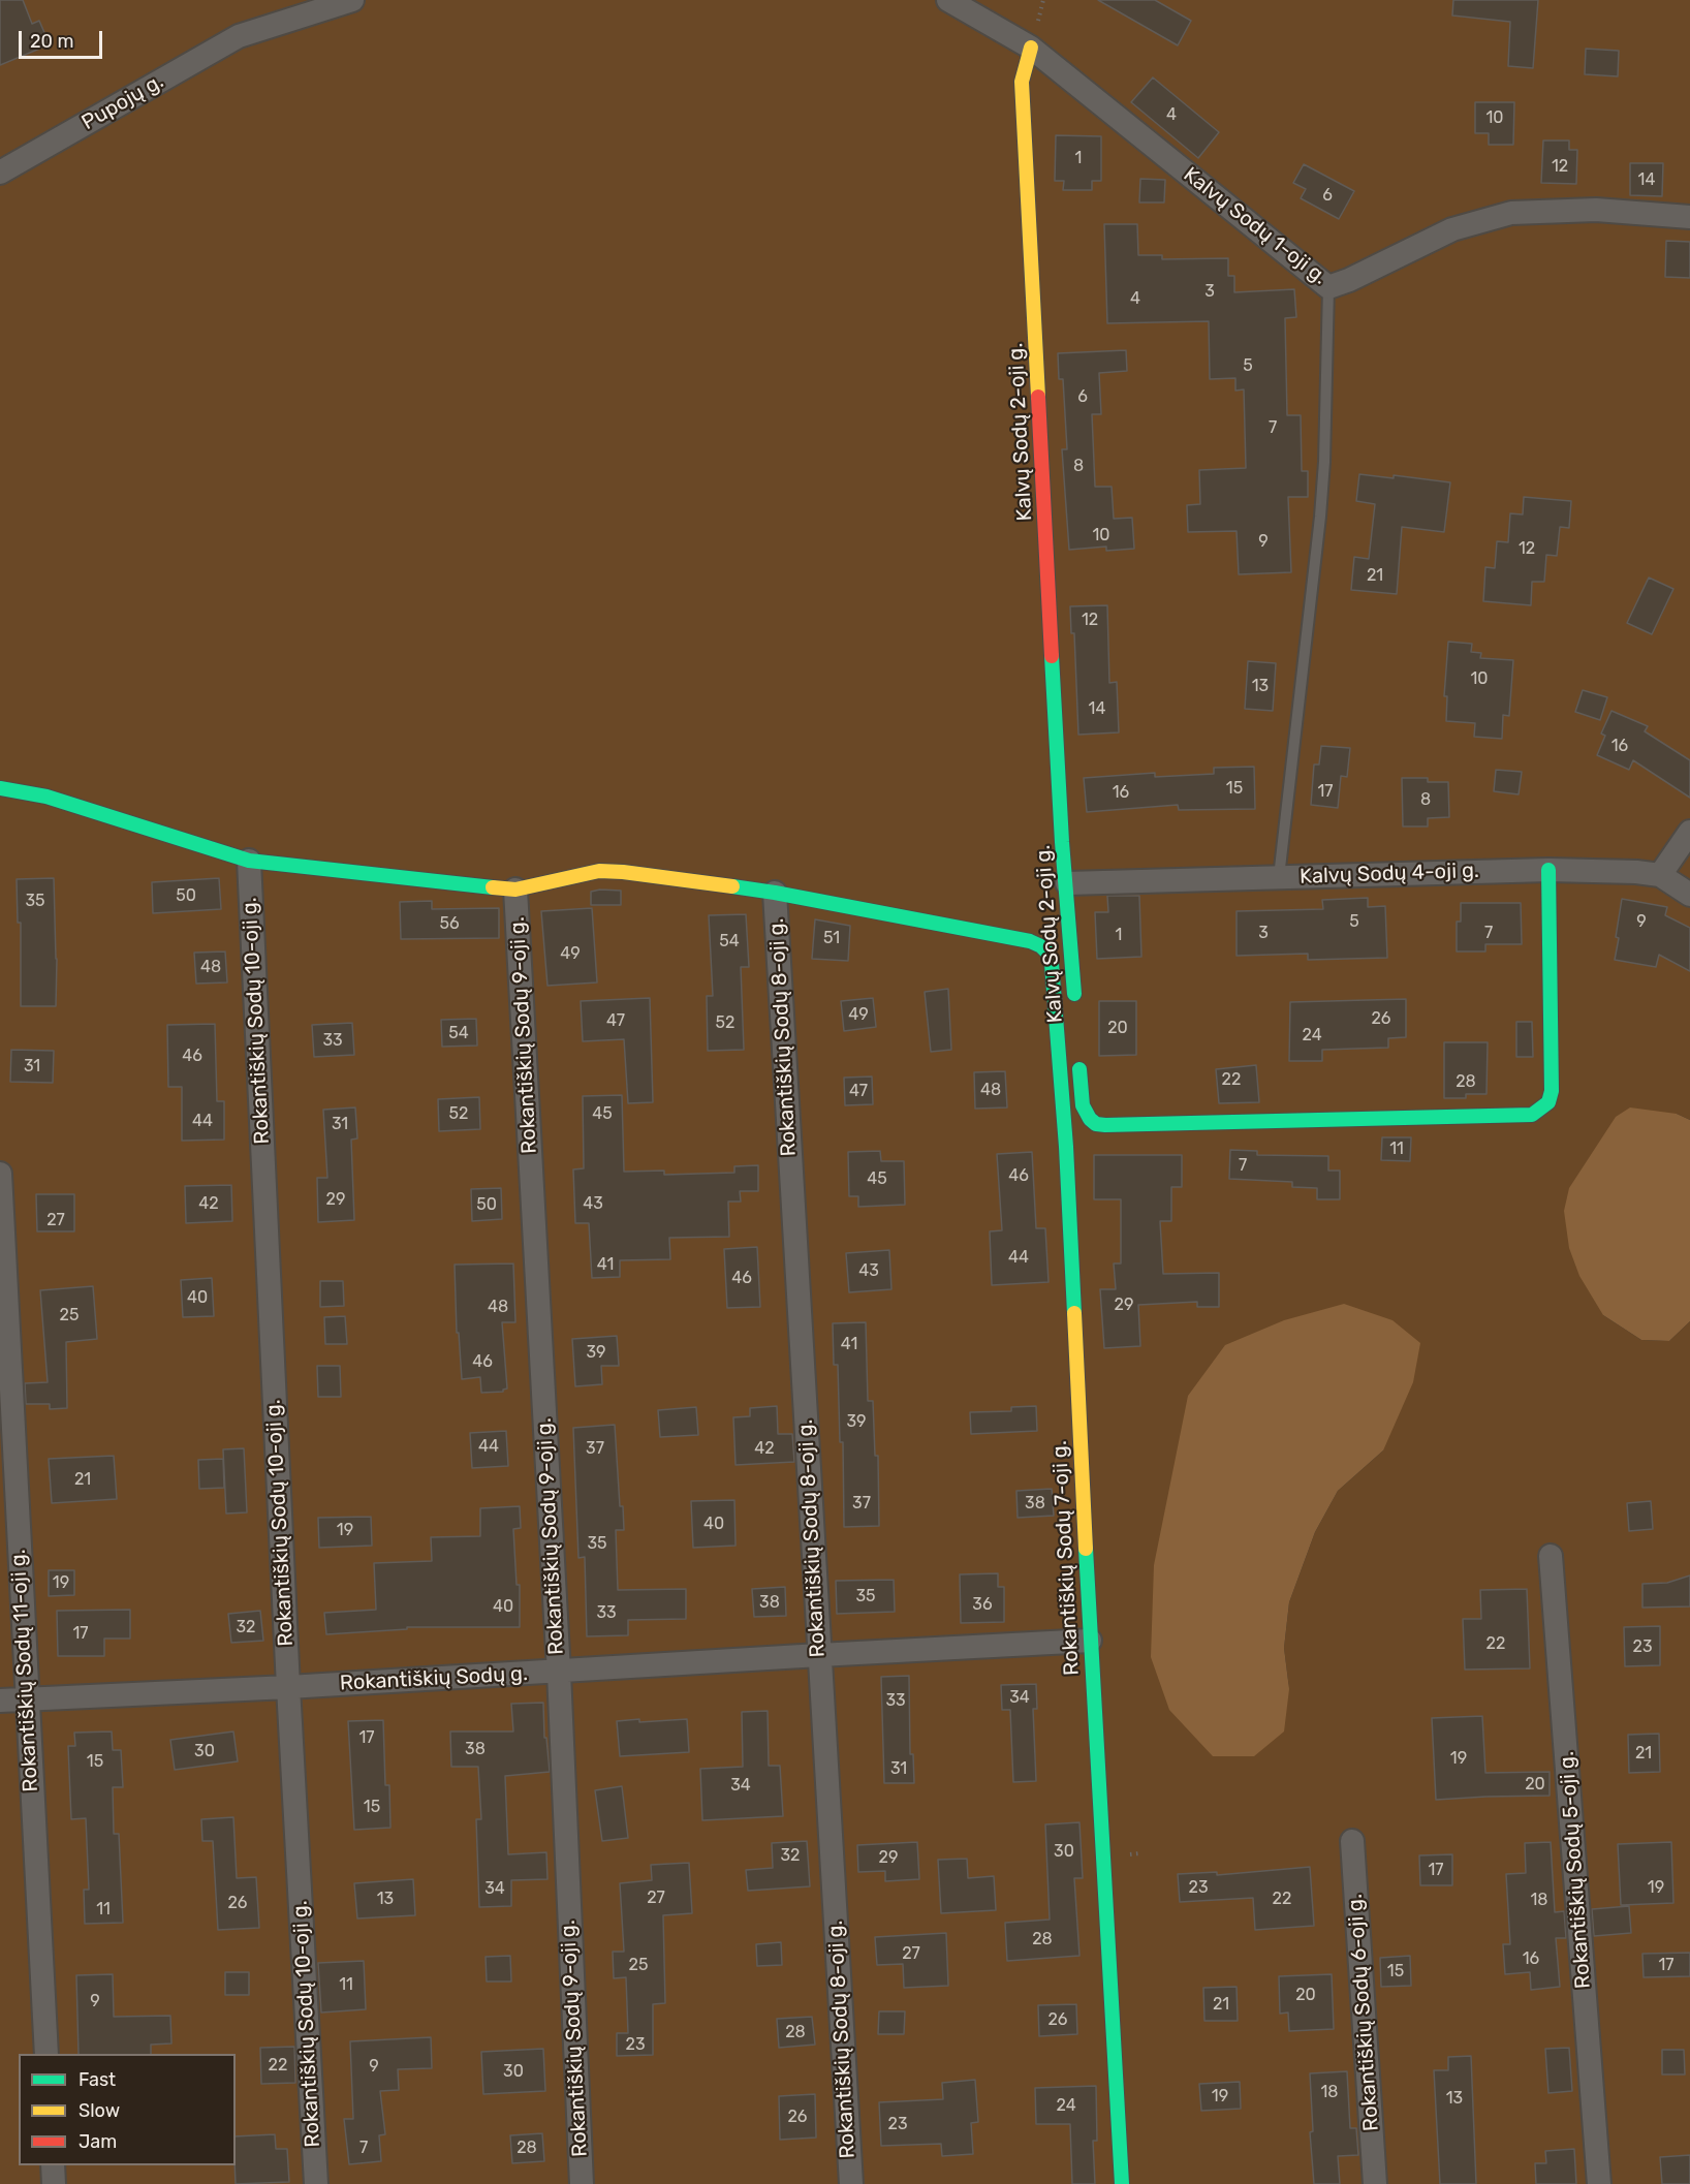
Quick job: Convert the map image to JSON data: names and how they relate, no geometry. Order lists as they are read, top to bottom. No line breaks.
{"streets":{"street":["Pupojų g.","Kalvų Sodų 1-oji g.","Kalvų Sodų 2-oji g.","Kalvų Sodų 4-oji g.","Rokantiškių Sodų 10-oji g.","Rokantiškių Sodų 9-oji g.","Rokantiškių Sodų 8-oji g.","Rokantiškių Sodų 7-oji g.","Rokantiškių Sodų 11-oji g.","Rokantiškių Sodų g.","Rokantiškių Sodų 5-oji g.","Rokantiškių Sodų 6-oji g."]},"crossings":[["Kalvų Sodų 1-oji g.","Kalvų Sodų 2-oji g."],["Kalvų Sodų 2-oji g.","Kalvų Sodų 4-oji g."],["Rokantiškių Sodų 10-oji g.","Rokantiškių Sodų g."],["Rokantiškių Sodų 9-oji g.","Rokantiškių Sodų g."],["Rokantiškių Sodų 8-oji g.","Rokantiškių Sodų 7-oji g."],["Rokantiškių Sodų 8-oji g.","Rokantiškių Sodų g."],["Rokantiškių Sodų 7-oji g.","Rokantiškių Sodų g."],["Rokantiškių Sodų 11-oji g.","Rokantiškių Sodų g."]],"house_numbers":["4","10","1","12","14","6","3","4","5","6","7","8","10","9","12","21","12","10","13","14","16","15","17","16","8","50","35","5","9","56","3","7","1","51","54","49","48","49","26","47","52","20","54","24","33","46","31","22","28","48","47","52","45","44","31","11","7","46","45","29","42","43","50","27","44","41","43","46","40","29","48","25","41","39","46","39","44","37","42","21","37","38","40","19","35","19","35","38","36","40","33","32","17","22","23","34","33","17","38","30","21","19","15","31","20","34","15","30","32","29","17","23","19","34","27","13","22","18","26","11","28","27","16","25","17","15","11","20","9","21","26","28","23","22","9","30","18","19","13","24","26","23","7","28"],"legend":["Fast","Slow","Jam"],"scale_bar":"20 m"}
